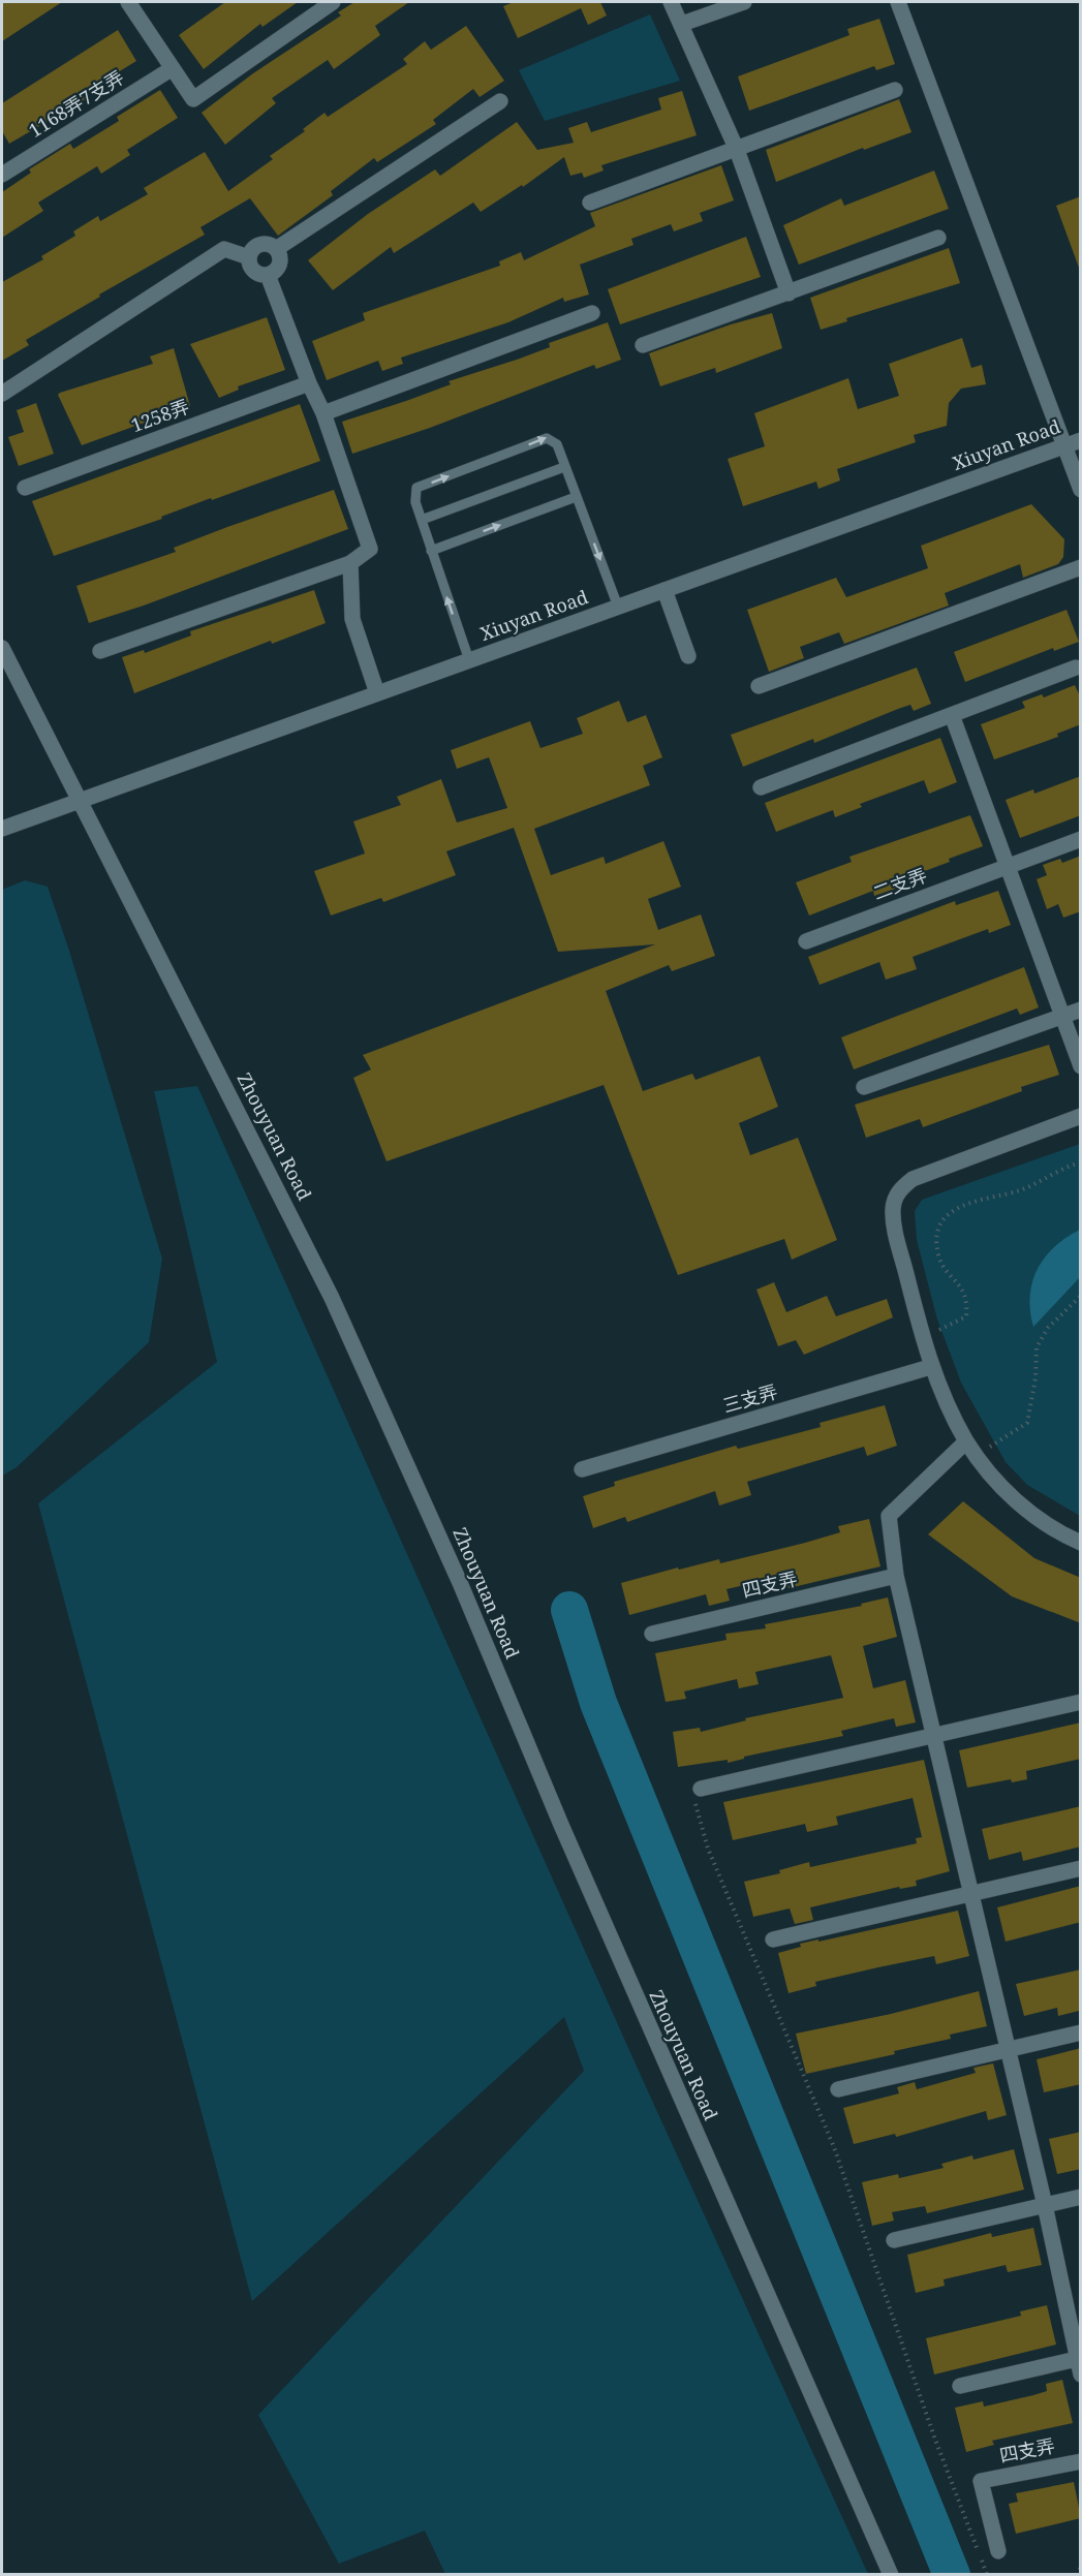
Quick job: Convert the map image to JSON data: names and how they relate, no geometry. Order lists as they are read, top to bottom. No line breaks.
{"streets":{"street":["1168弄7支弄","1258弄","Xiuyan Road","二支弄","Zhouyuan Road","三支弄","四支弄"]},"crossings":[["Xiuyan Road","Zhouyuan Road"]]}
